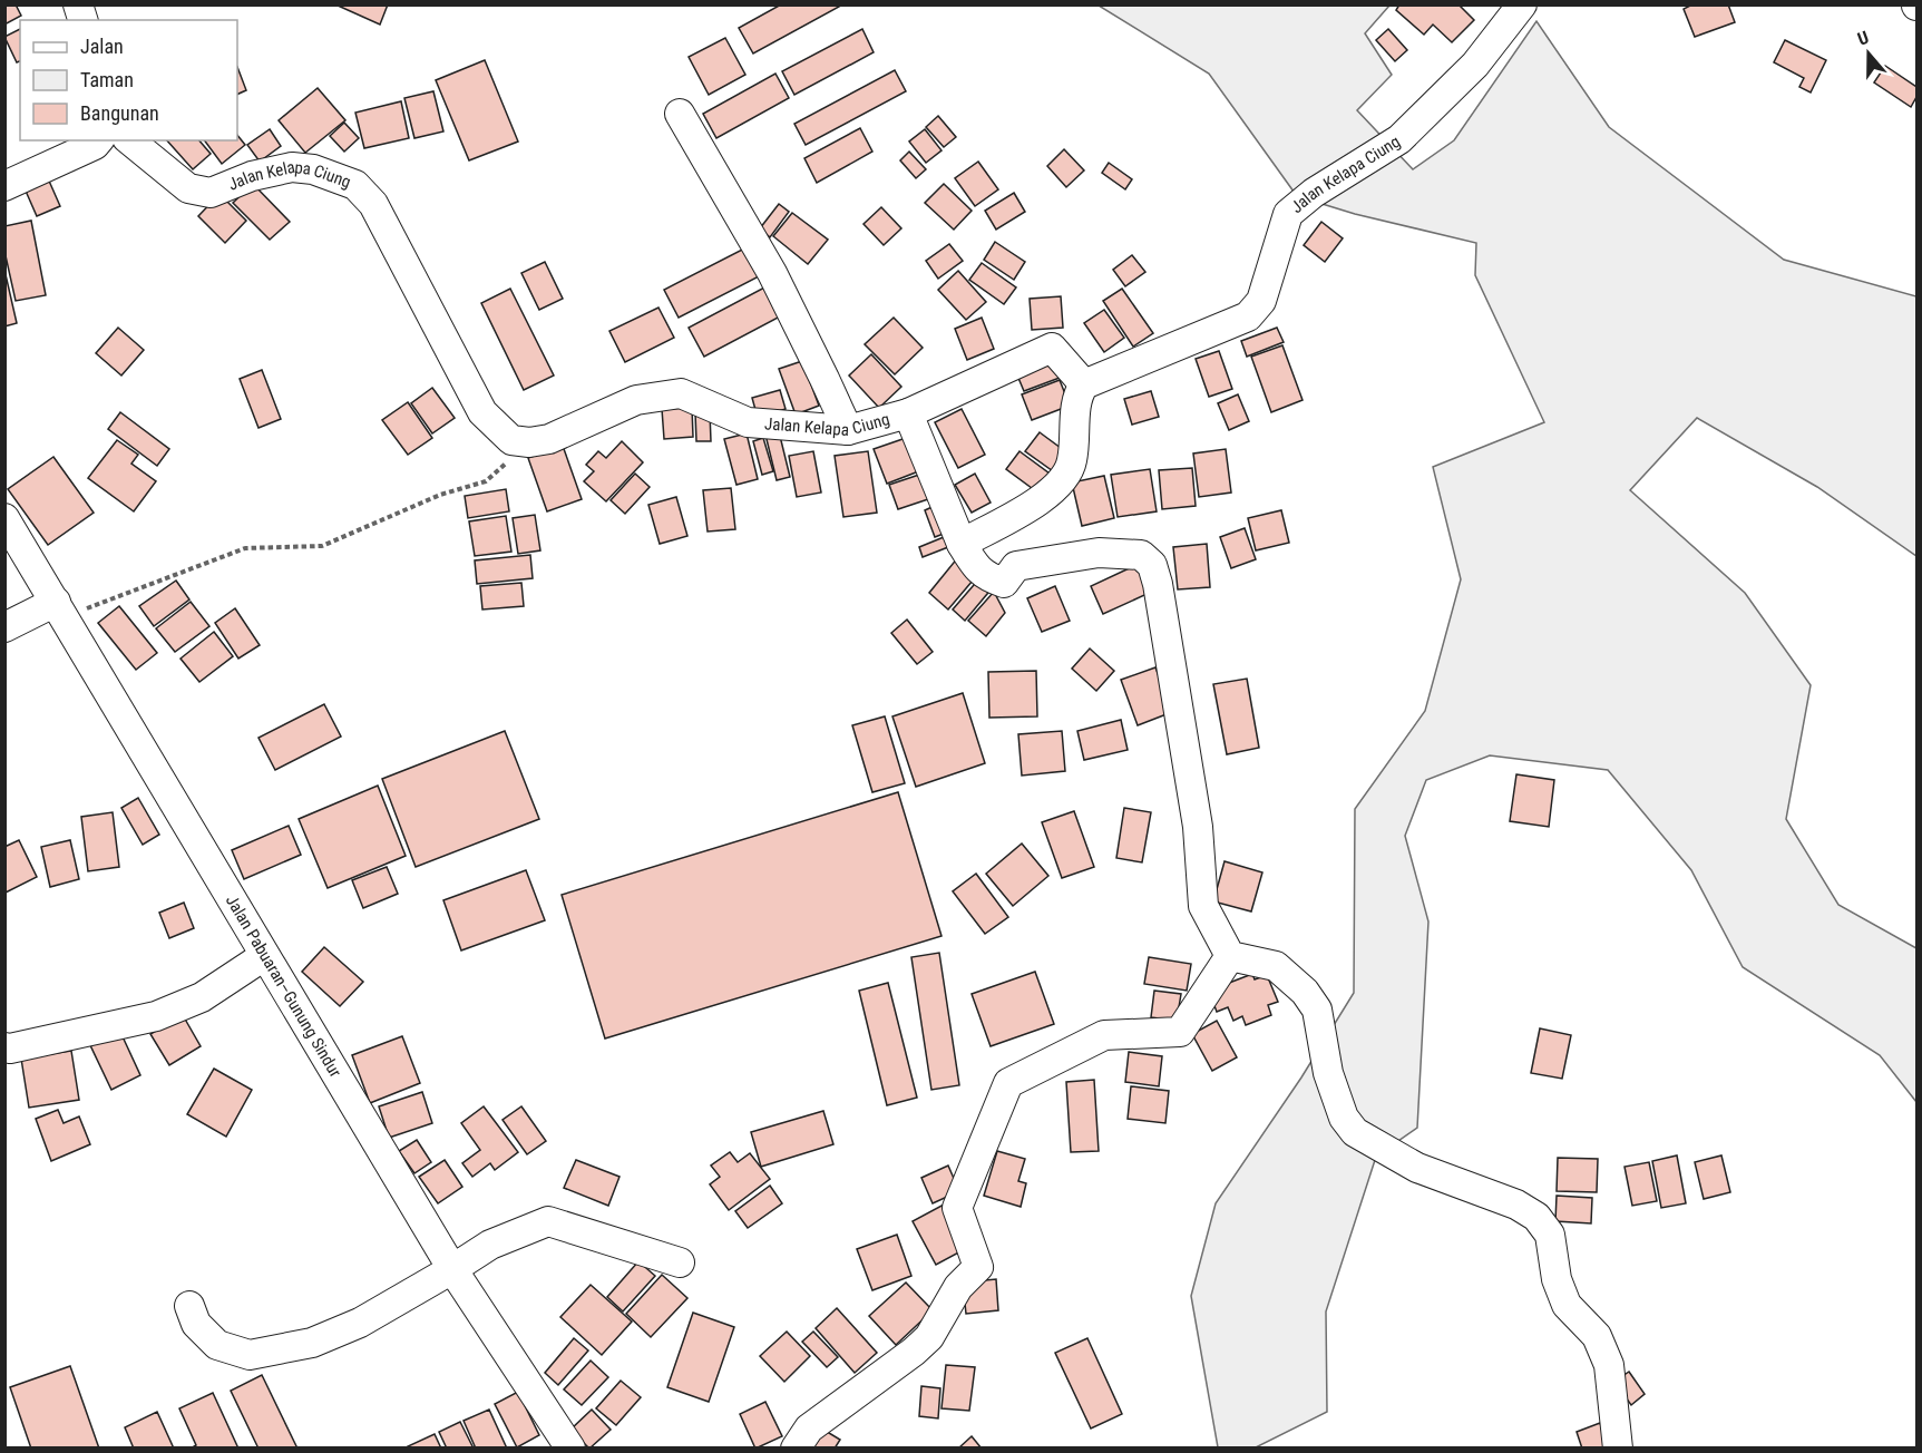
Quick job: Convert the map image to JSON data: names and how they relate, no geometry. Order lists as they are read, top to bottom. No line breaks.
{"streets":{"street":["Jalan Kelapa Ciung","Jalan Pabuaran–Gunung Sindur"]},"legend":["Jalan","Taman","Bangunan"],"north":"top"}
